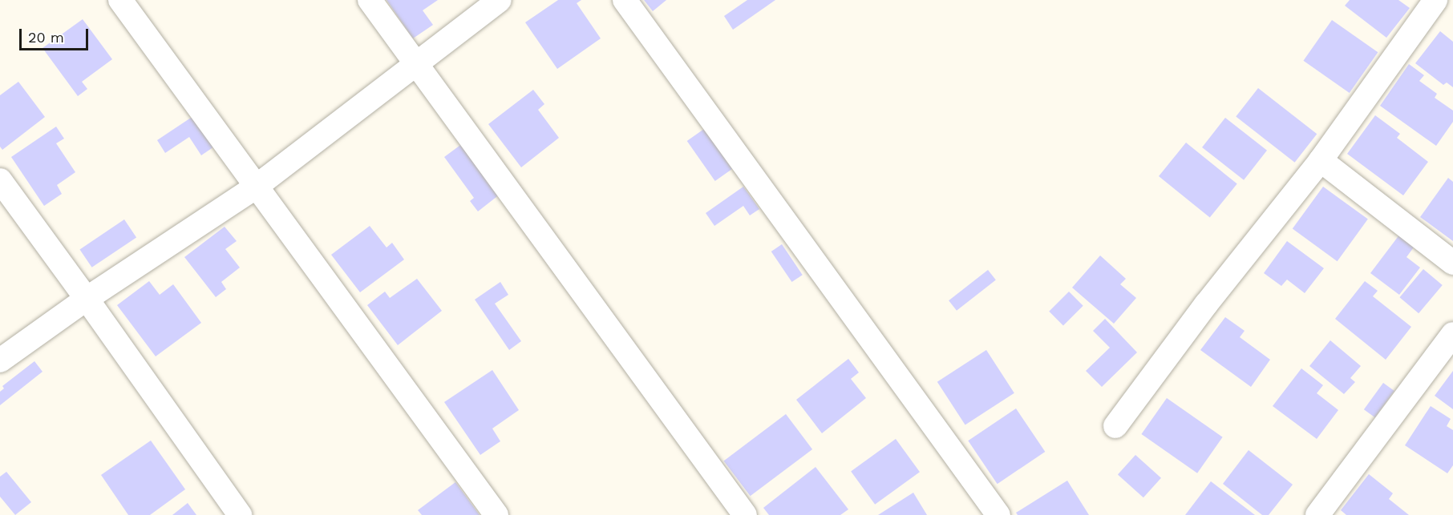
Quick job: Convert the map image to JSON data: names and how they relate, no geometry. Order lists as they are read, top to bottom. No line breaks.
{"scale_bar":"20 m"}
